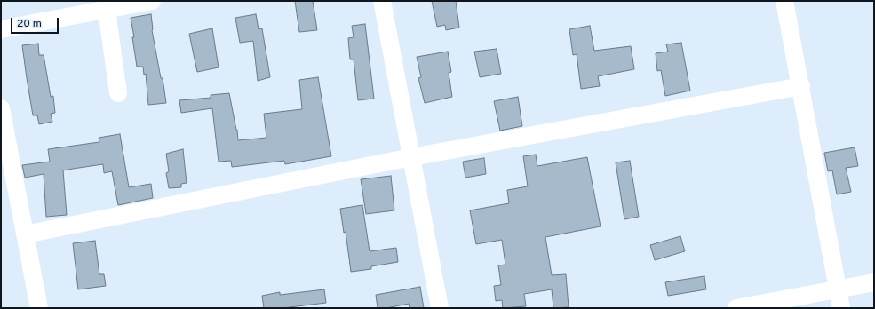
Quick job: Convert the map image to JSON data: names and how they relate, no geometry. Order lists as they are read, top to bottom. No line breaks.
{"scale_bar":"20 m"}
